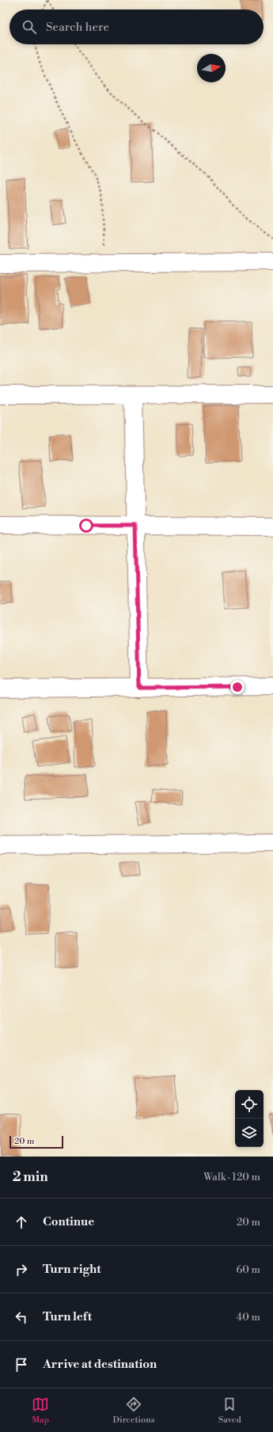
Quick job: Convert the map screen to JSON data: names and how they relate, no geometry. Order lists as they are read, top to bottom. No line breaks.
{"scale_bar":"20 m","north":"right","page":{"search":"Search here","scale":"20 m","heading":["2 min","Walk · 120 m"],"list":[["Continue","20 m"],["Turn right","60 m"],["Turn left","40 m"],"Arrive at destination"],"nav":["Map","Directions","Saved"]}}
